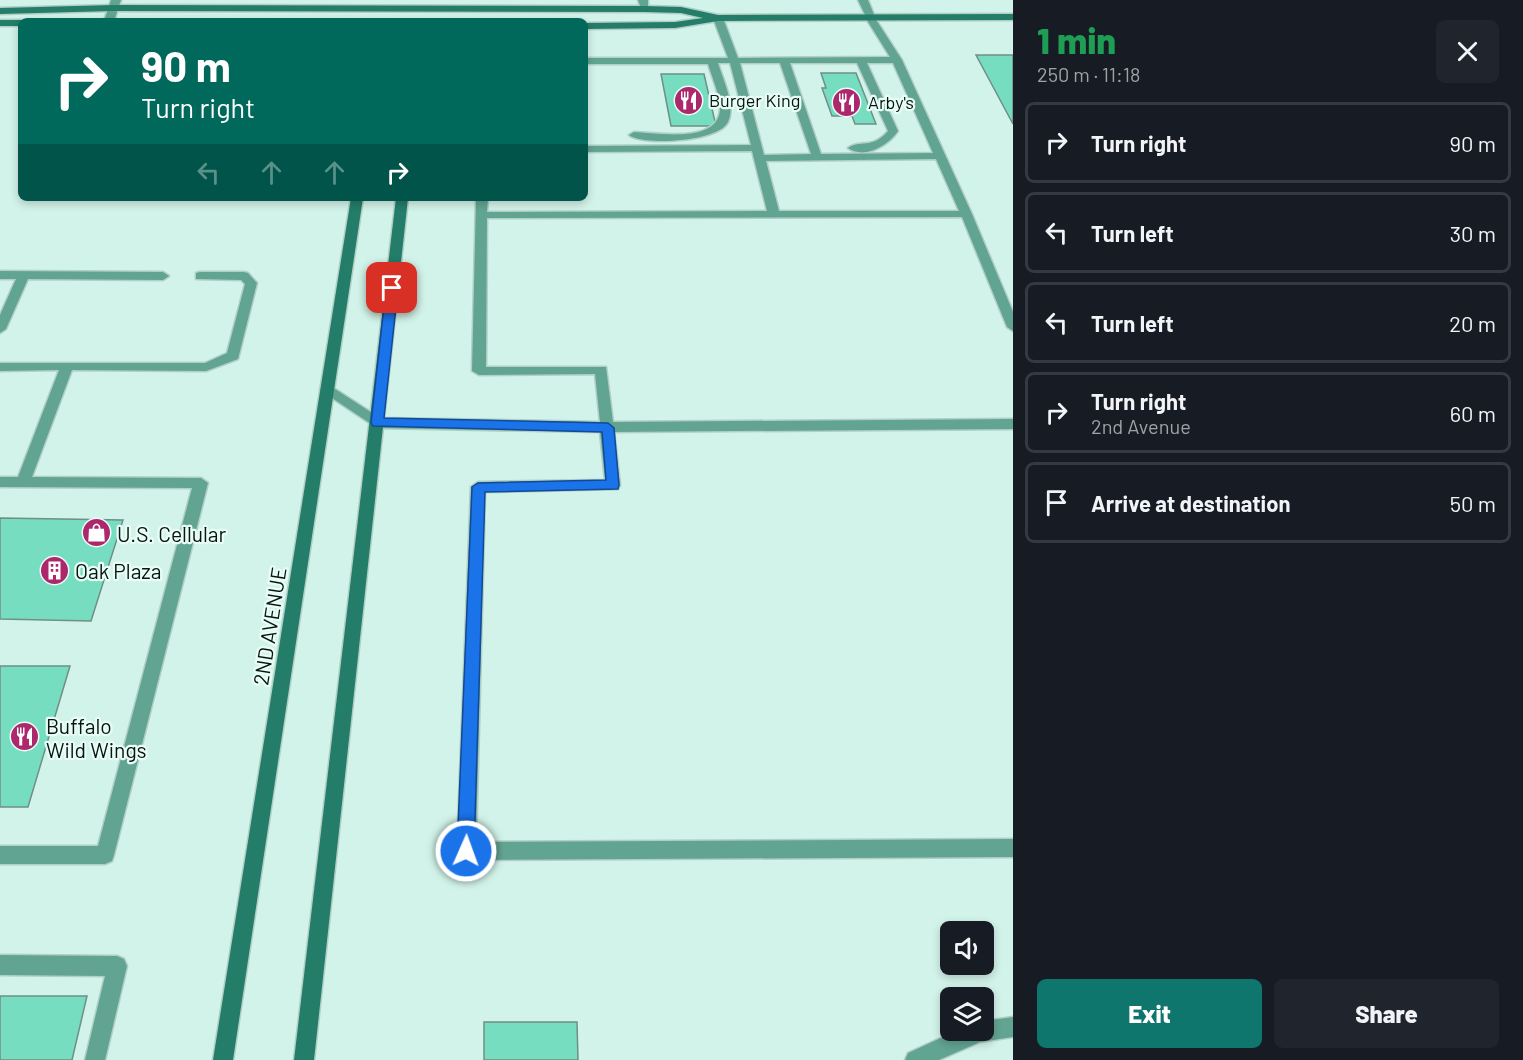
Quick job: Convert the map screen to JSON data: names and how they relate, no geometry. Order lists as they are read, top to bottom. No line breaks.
{"streets":{"main road":["2ND AVENUE"]},"places":{"restaurant":["Burger King","Arby's","Buffalo Wild Wings"],"shop":["U.S. Cellular"],"building":["Oak Plaza"]},"page":{"heading":["1 min","250 m · 11:18"],"turn":["90 m","Turn right"],"list":[{"name":"Turn right","value":"90 m"},{"name":"Turn left","value":"30 m"},{"name":"Turn left","value":"20 m"},{"name":"Turn right","note":"2nd Avenue","value":"60 m"},{"name":"Arrive at destination","value":"50 m"}],"buttons":["Exit","Share"]}}
